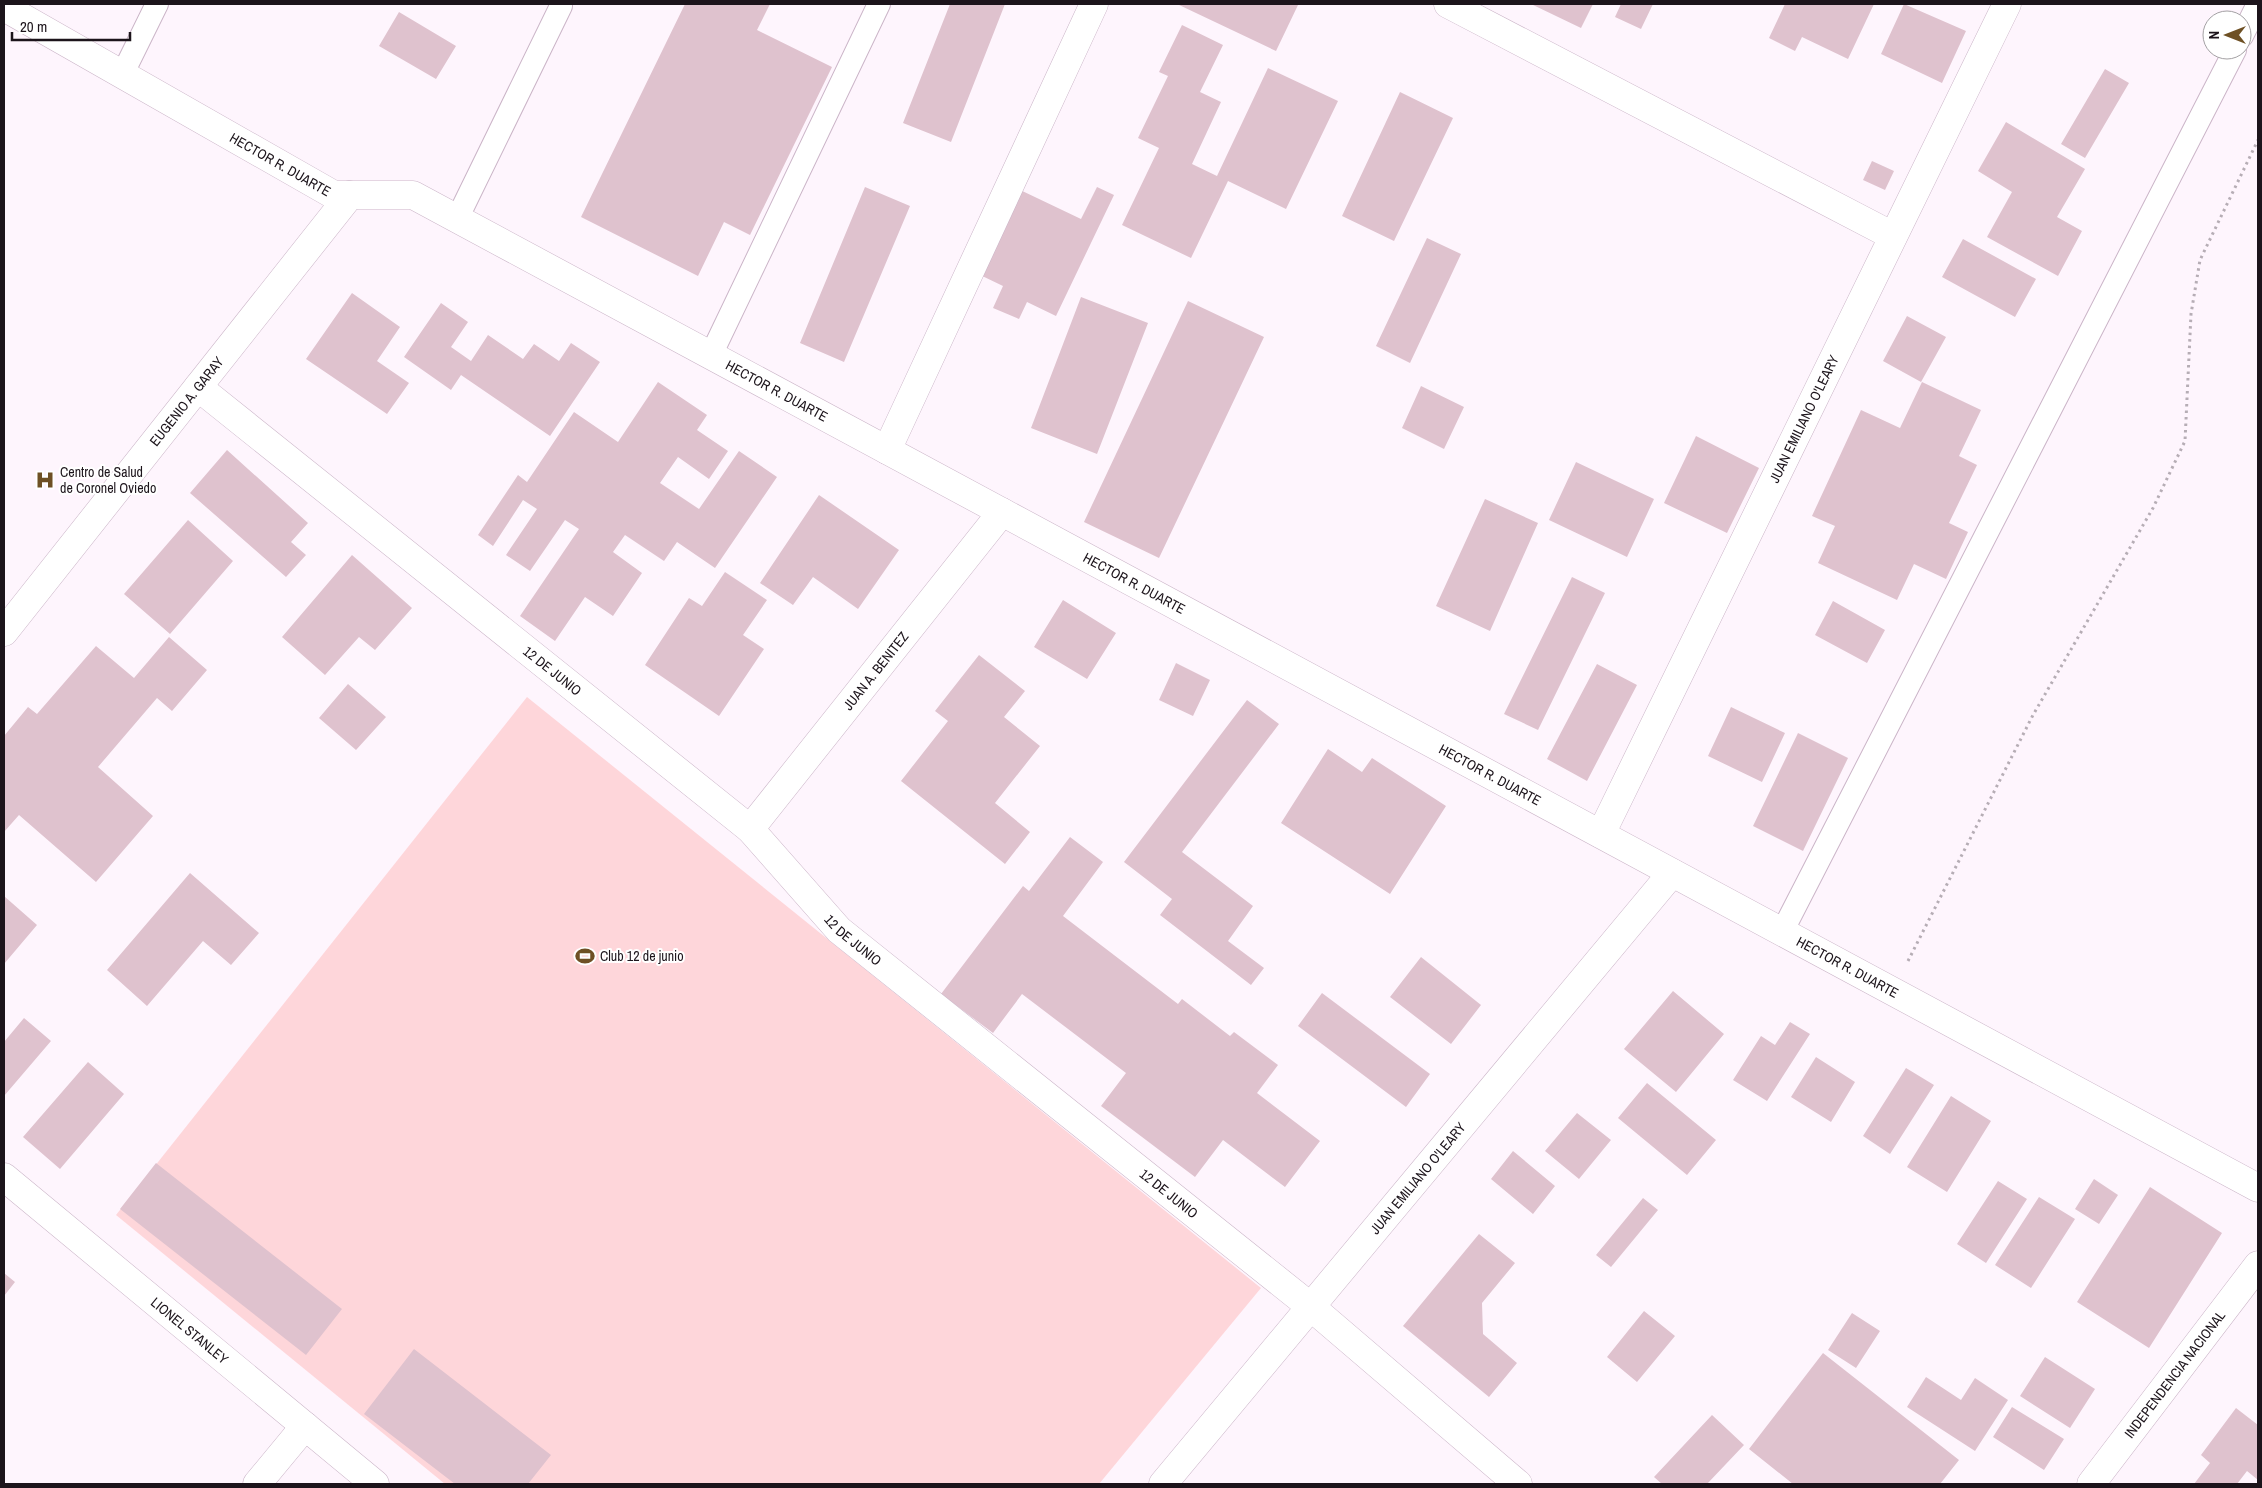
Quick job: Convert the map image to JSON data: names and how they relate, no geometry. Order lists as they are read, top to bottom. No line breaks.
{"streets":{"street":["HECTOR R. DUARTE","EUGENIO A. GARAY","JUAN EMILIANO O'LEARY","JUAN A. BENITEZ","12 DE JUNIO","LIONEL STANLEY","INDEPENDENCIA NACIONAL"]},"crossings":[["HECTOR R. DUARTE","EUGENIO A. GARAY"],["HECTOR R. DUARTE","JUAN EMILIANO O'LEARY"],["HECTOR R. DUARTE","JUAN A. BENITEZ"],["EUGENIO A. GARAY","12 DE JUNIO"],["JUAN EMILIANO O'LEARY","12 DE JUNIO"],["JUAN A. BENITEZ","12 DE JUNIO"]],"places":{"hospital":["Centro de Salud de Coronel Oviedo"],"sports":["Club 12 de junio"]},"scale_bar":"20 m","north":"left"}
